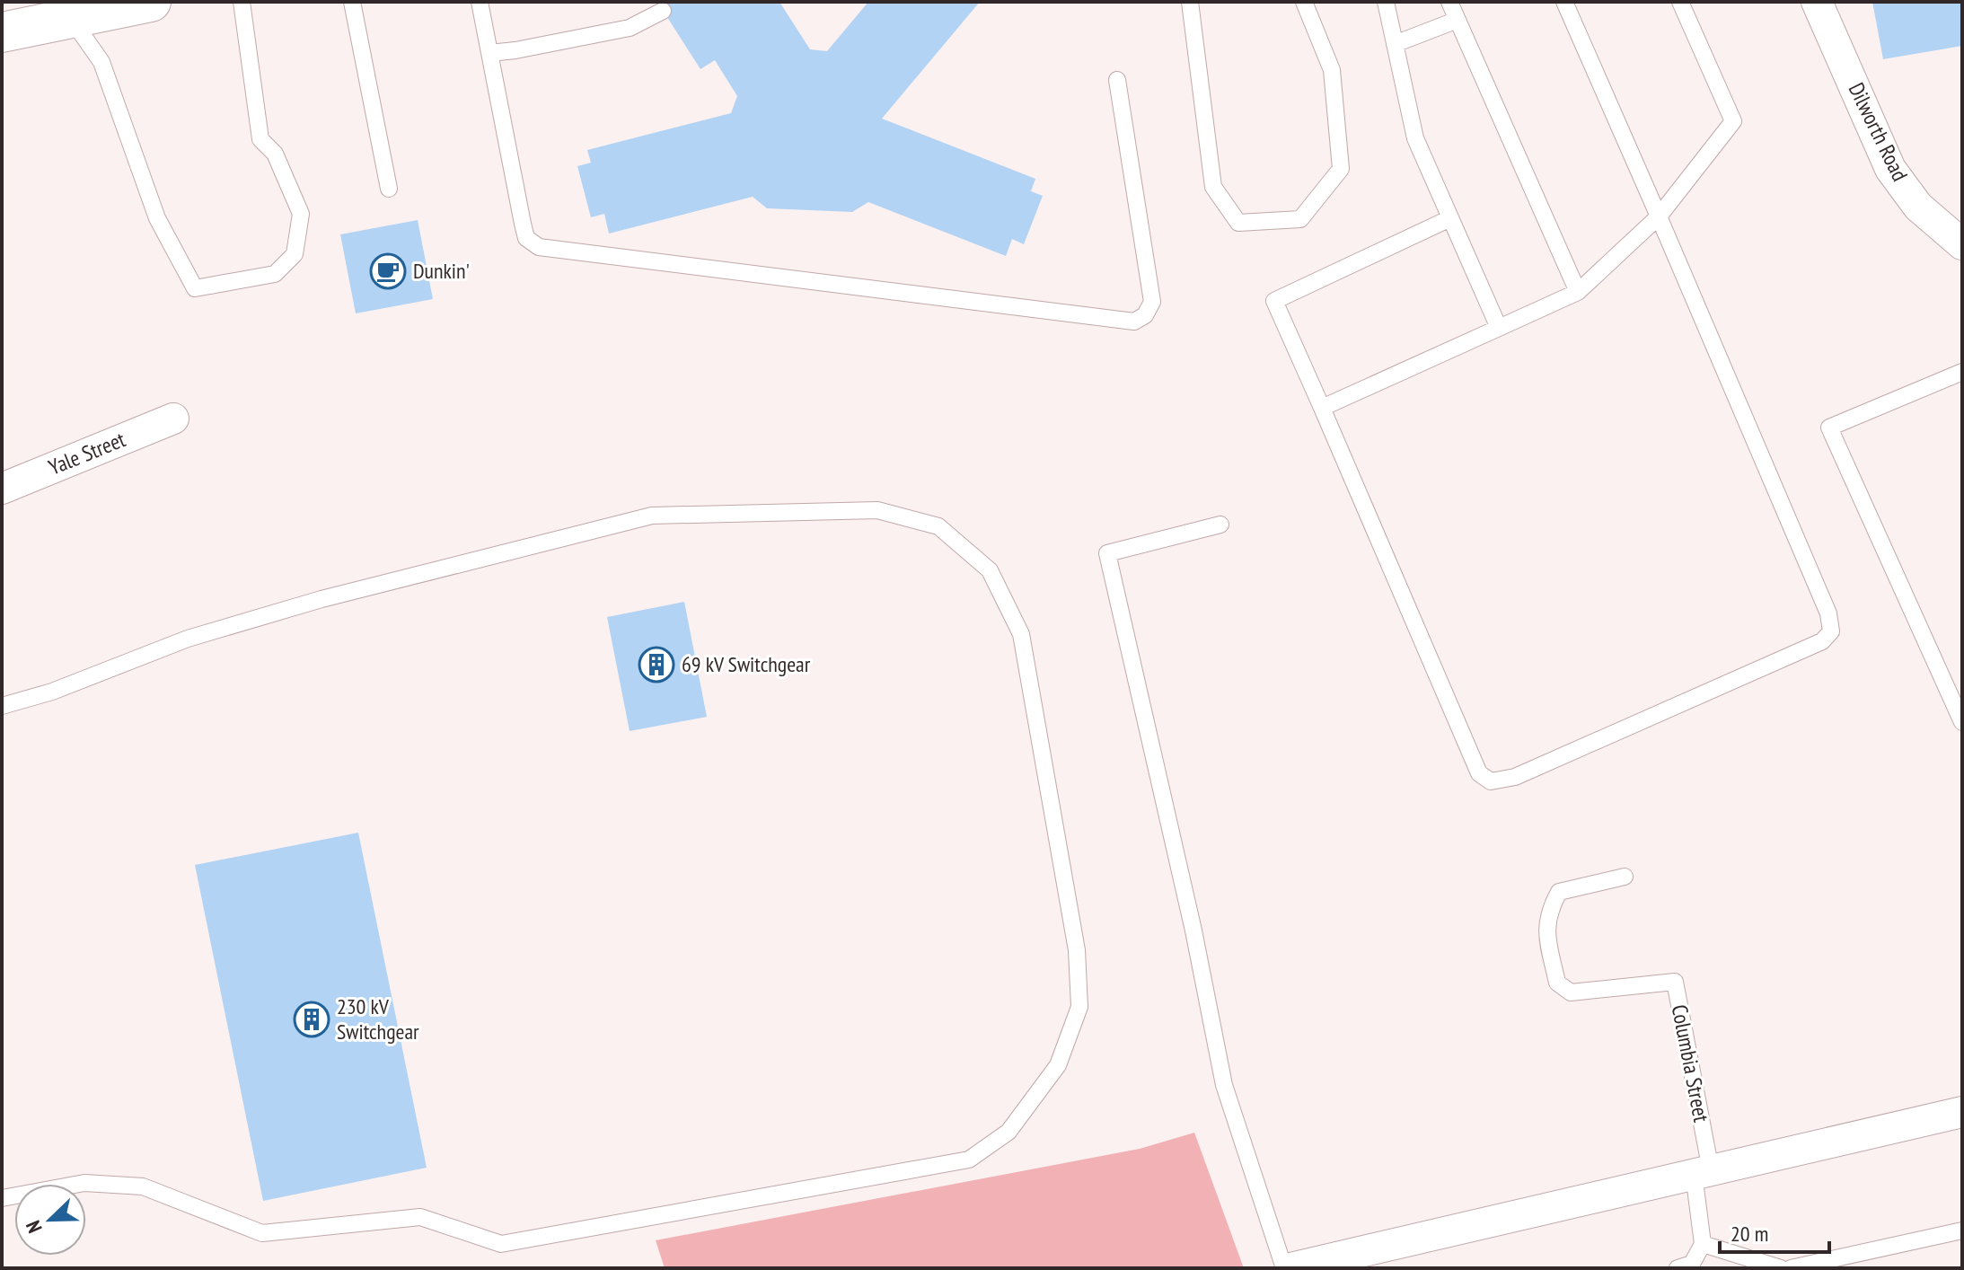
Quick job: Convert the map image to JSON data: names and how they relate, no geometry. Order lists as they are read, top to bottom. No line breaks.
{"streets":{"street":["Dilworth Road","Yale Street"],"lane":["Columbia Street"]},"places":{"cafe":["Dunkin'"],"building":["69 kV Switchgear","230 kV Switchgear"]},"scale_bar":"20 m","north":"bottom left"}
